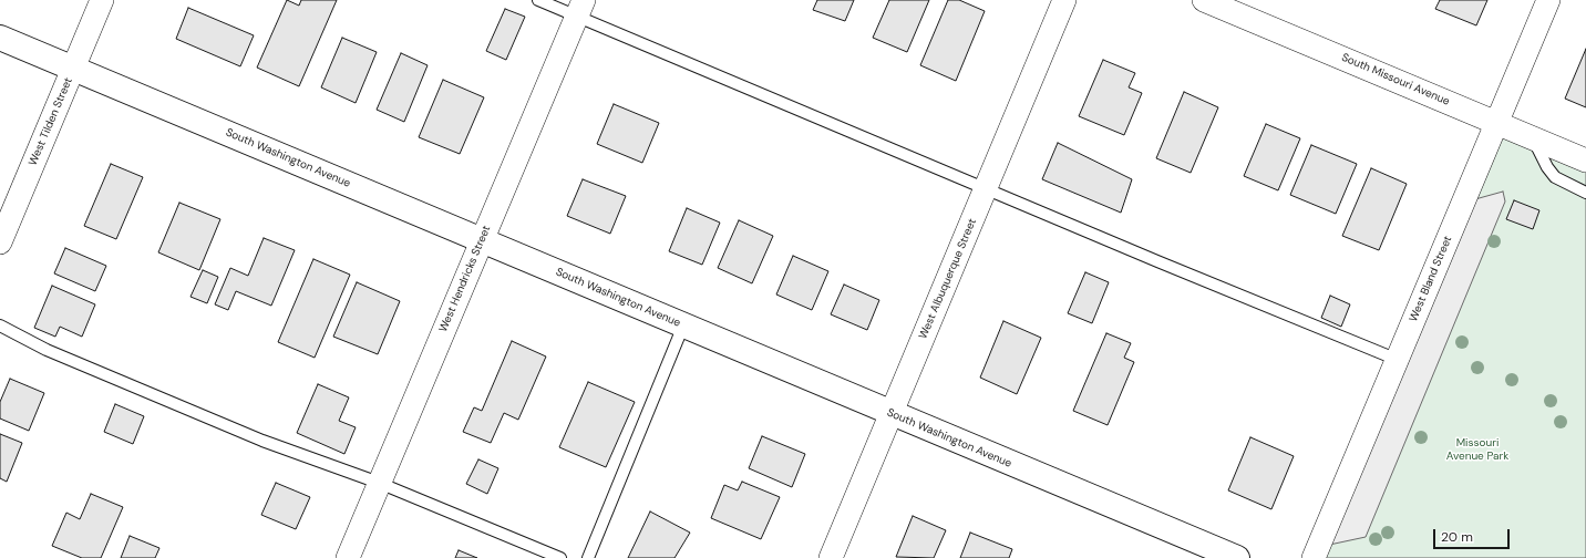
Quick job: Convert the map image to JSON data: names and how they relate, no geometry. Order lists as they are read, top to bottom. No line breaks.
{"streets":{"street":["South Missouri Avenue","West Tilden Street","South Washington Avenue","West Hendricks Street","West Albuquerque Street","West Bland Street"]},"crossings":[["South Missouri Avenue","West Bland Street"],["West Tilden Street","South Washington Avenue"],["South Washington Avenue","West Hendricks Street"],["South Washington Avenue","West Albuquerque Street"]],"parks":["Missouri Avenue Park"],"scale_bar":"20 m"}
